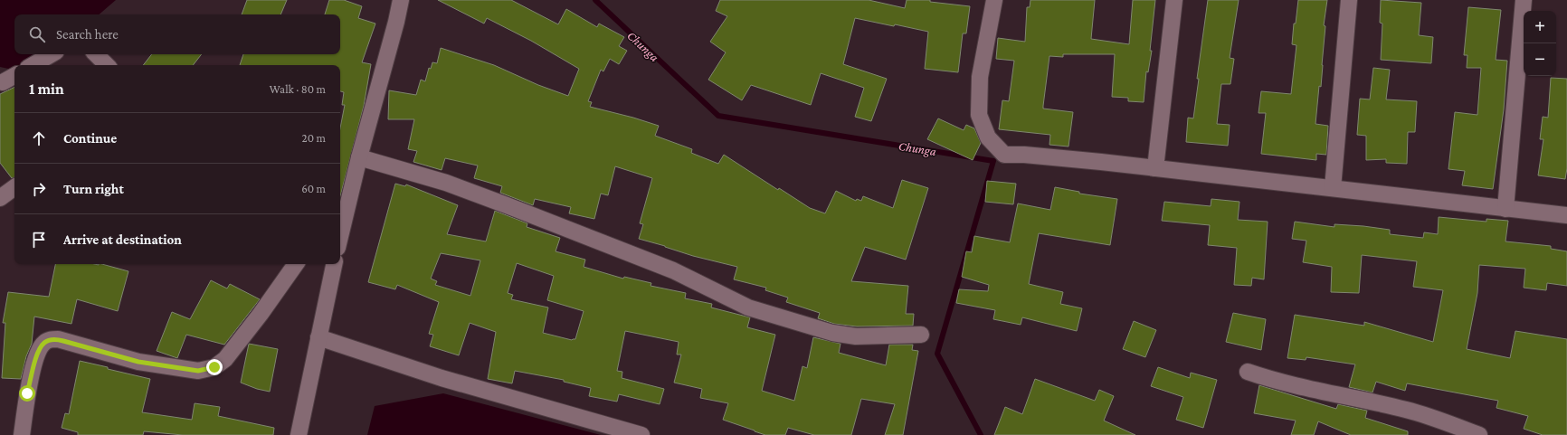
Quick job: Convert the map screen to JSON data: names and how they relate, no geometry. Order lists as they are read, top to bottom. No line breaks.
{"water":["Chunga"],"page":{"map_buttons":["+","−"],"search":"Search here","heading":["1 min","Walk · 80 m"],"list":[["Continue","20 m"],["Turn right","60 m"],"Arrive at destination"]}}
